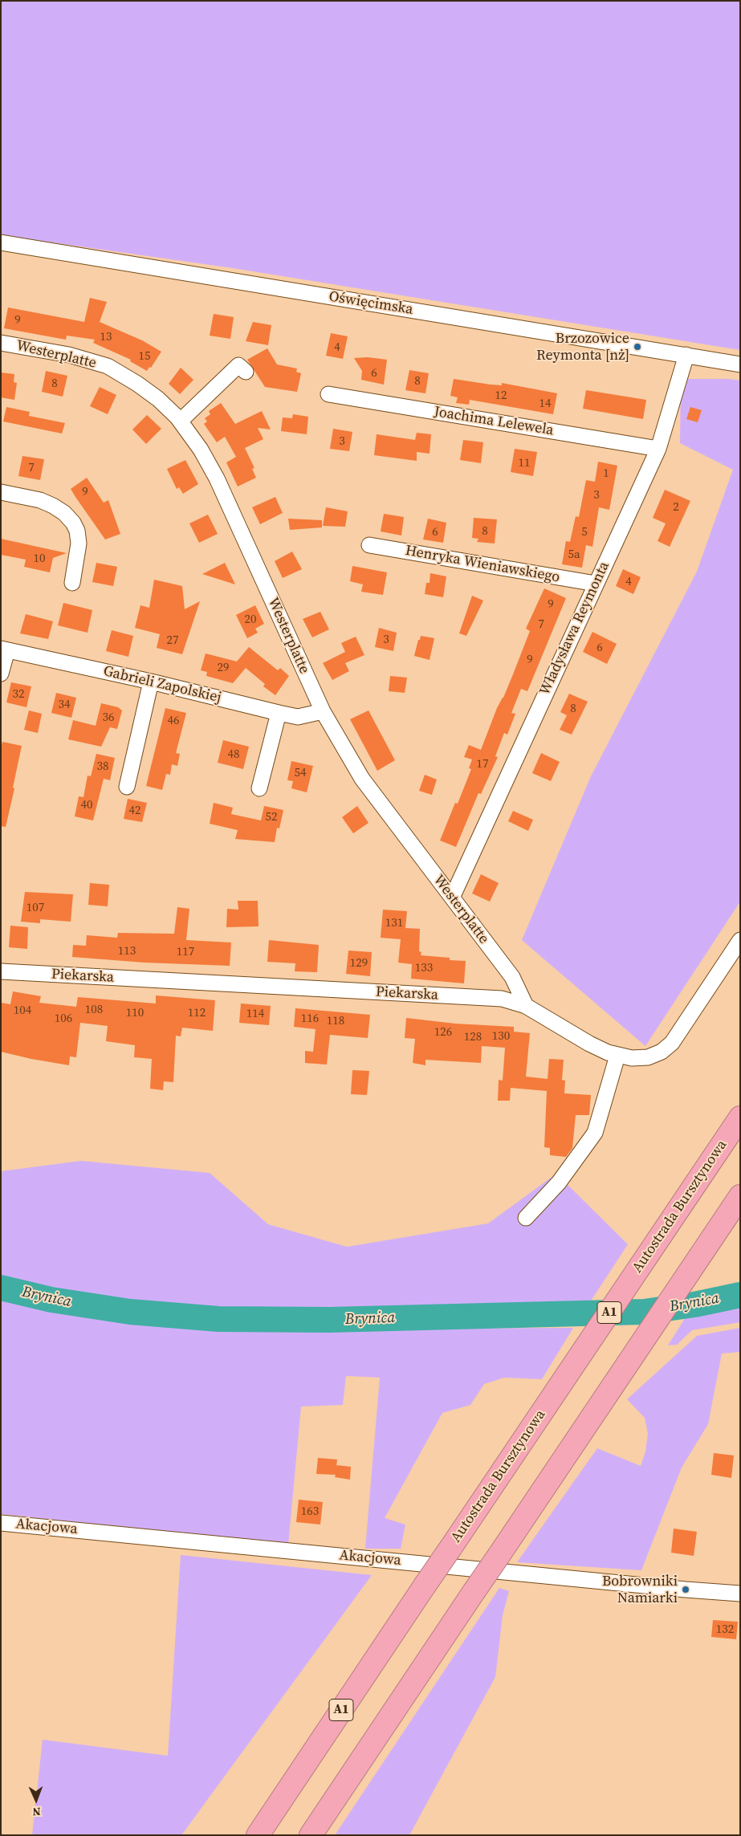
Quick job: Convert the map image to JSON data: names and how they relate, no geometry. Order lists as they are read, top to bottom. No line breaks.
{"streets":{"highway":["Autostrada Bursztynowa","A1"],"street":["Oświęcimska","Westerplatte","Joachima Lelewela","Henryka Wieniawskiego","Władysława Reymonta","Gabrieli Zapolskiej","Piekarska","Akacjowa"]},"crossings":[["Oświęcimska","Władysława Reymonta"],["Westerplatte","Władysława Reymonta"],["Westerplatte","Gabrieli Zapolskiej"],["Westerplatte","Piekarska"],["Joachima Lelewela","Władysława Reymonta"],["Henryka Wieniawskiego","Władysława Reymonta"]],"water":["Brynica"],"places":["Brzozowice Reymonta [nż]","Bobrowniki Namiarki"],"house_numbers":["9","13","4","15","6","8","8","12","14","3","11","7","1","9","3","2","8","6","5","5a","10","4","9","20","7","3","27","6","9","29","32","34","8","36","46","48","17","38","54","40","42","52","107","131","113","117","129","133","108","104","110","112","114","106","116","118","126","130","128","163","132"],"north":"bottom"}
